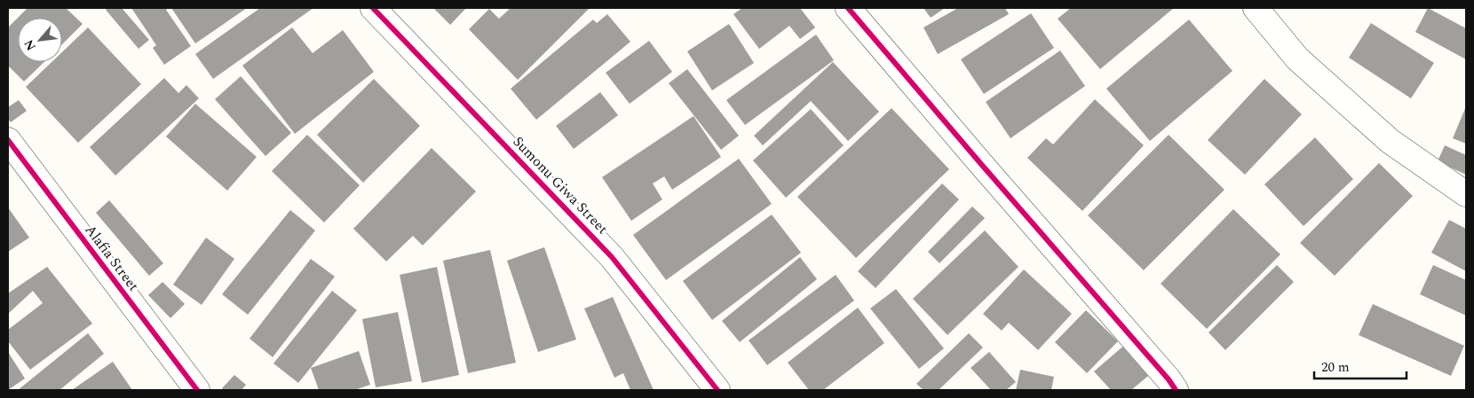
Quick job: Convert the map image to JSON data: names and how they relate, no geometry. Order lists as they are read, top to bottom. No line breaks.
{"streets":{"street":["Sumonu Giwa Street","Alafia Street"]},"scale_bar":"20 m","north":"bottom left"}
